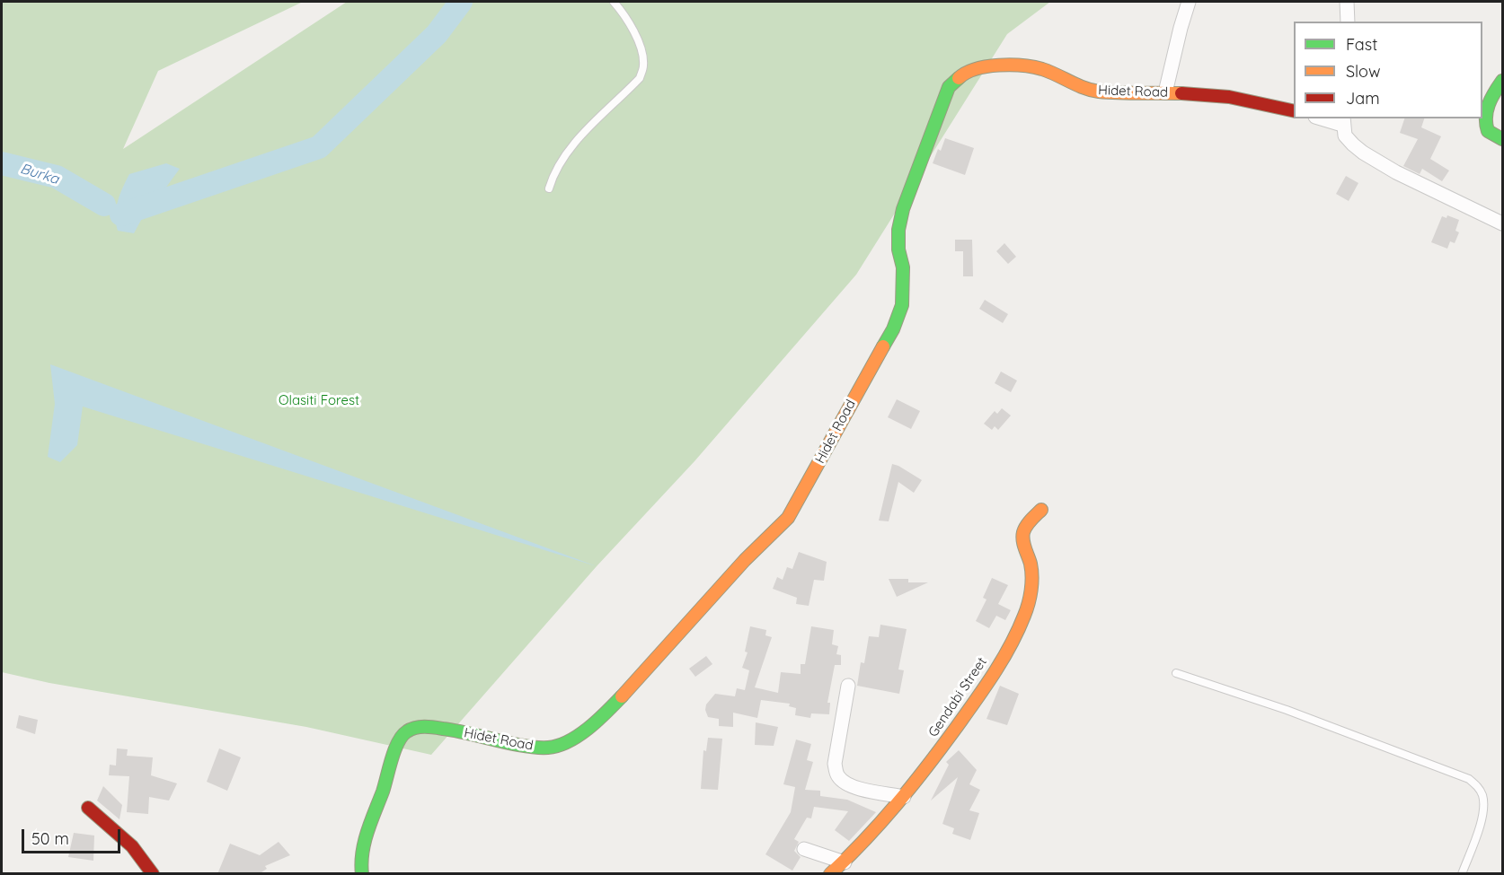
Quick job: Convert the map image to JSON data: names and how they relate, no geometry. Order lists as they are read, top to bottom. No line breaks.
{"streets":{"street":["Hidet Road","Gendabi Street"]},"water":["Burka"],"parks":["Olasiti Forest"],"legend":["Fast","Slow","Jam"],"scale_bar":"50 m"}
